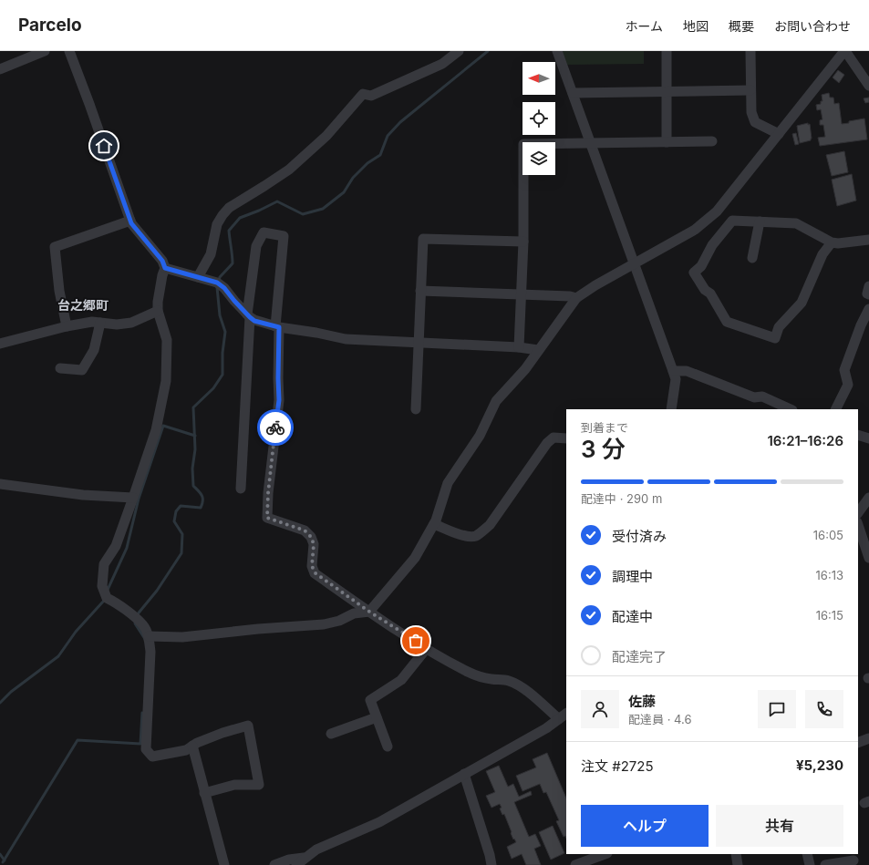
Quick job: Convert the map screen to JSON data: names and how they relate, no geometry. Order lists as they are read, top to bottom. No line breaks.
{"districts":["台之郷町"],"north":"left","page":{"header":"Parcelo","nav":["ホーム","地図","概要","お問い合わせ"],"heading":["3 分","到着まで","16:21–16:26"],"panel":["佐藤","配達員 · 4.6","注文 #2725","¥5,230"],"bar":"配達中 · 290 m","list":[["受付済み","16:05"],["調理中","16:13"],["配達中","16:15"],"配達完了"],"buttons":["ヘルプ","共有"]}}
